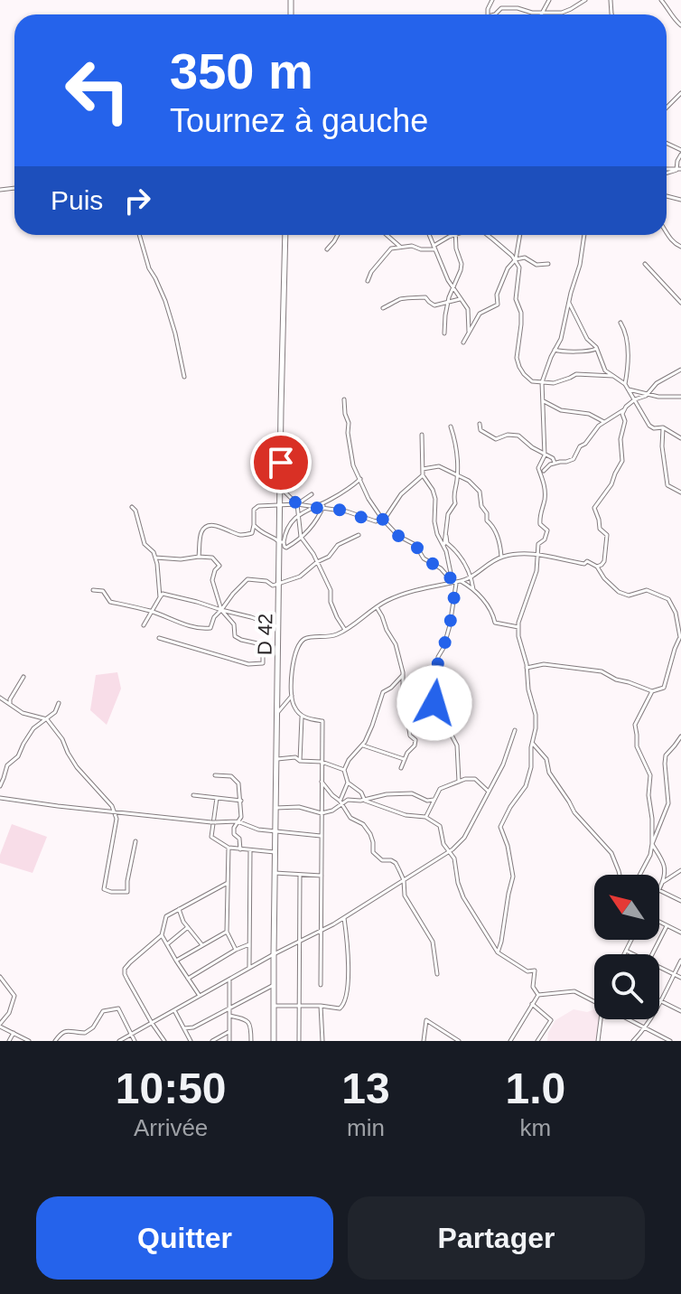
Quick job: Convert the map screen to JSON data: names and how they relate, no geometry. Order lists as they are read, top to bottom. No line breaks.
{"streets":{"street":["D 42"]},"north":"top left","page":{"turn":["350 m","Tournez à gauche"],"then":"Puis","eta":["10:50","Arrivée","13","min","1.0","km"],"buttons":["Quitter","Partager"]}}
